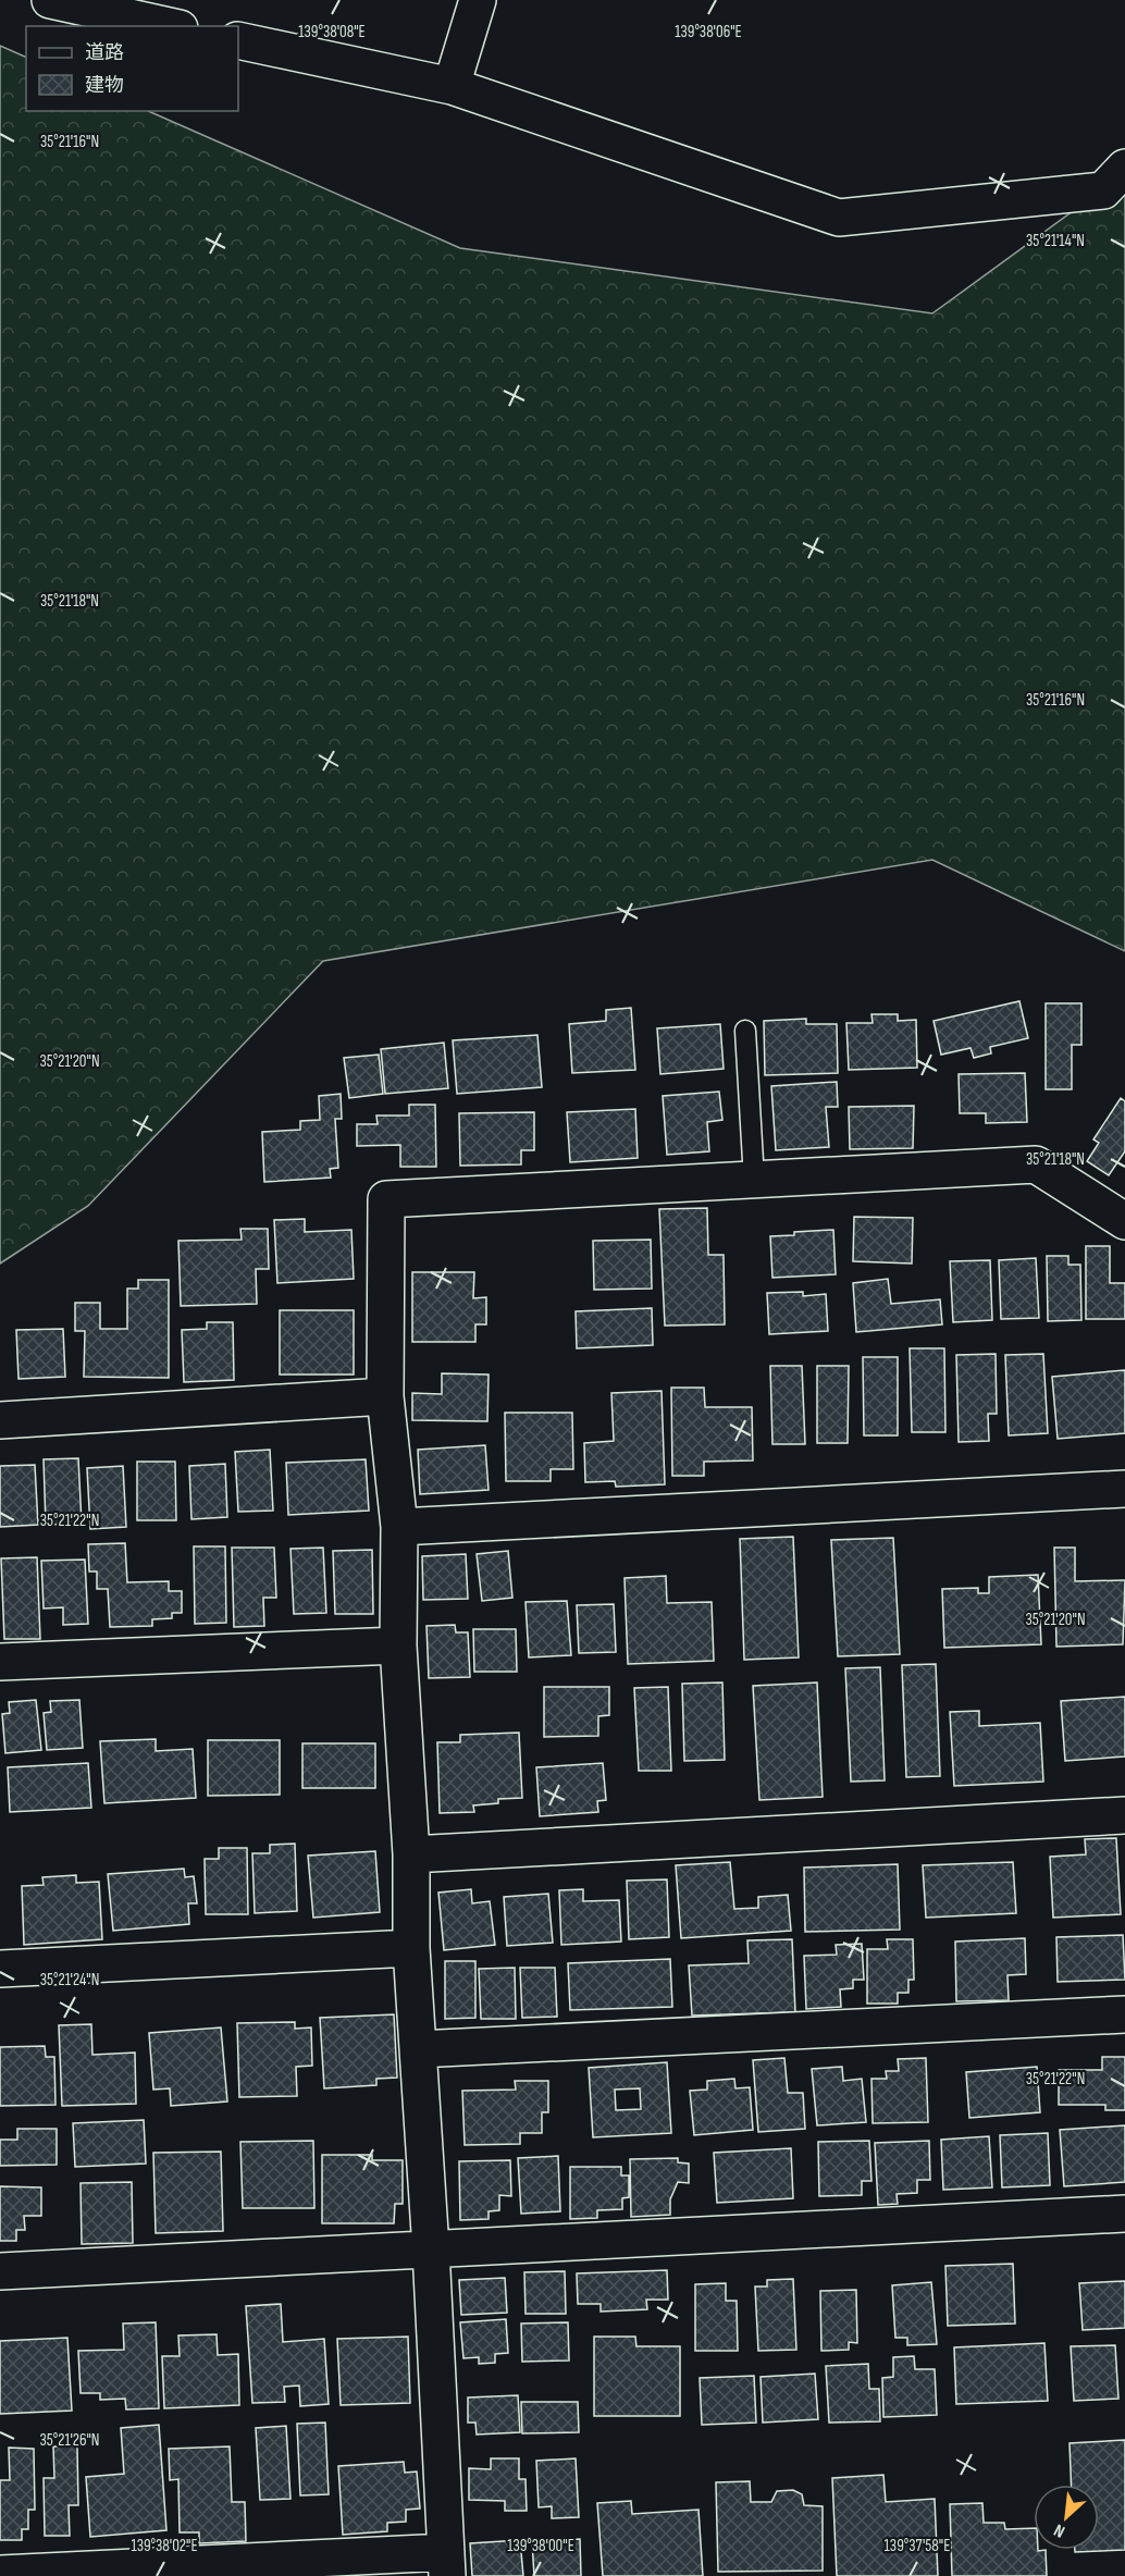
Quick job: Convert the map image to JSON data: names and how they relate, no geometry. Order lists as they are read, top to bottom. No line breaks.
{"legend":["道路","建物"],"north":"bottom left","coordinates":["139°38'08\"E","139°38'06\"E","35°21'16\"N","35°21'14\"N","35°21'18\"N","35°21'20\"N","35°21'22\"N","35°21'24\"N","35°21'26\"N","139°38'02\"E","139°38'00\"E","139°37'58\"E"]}
